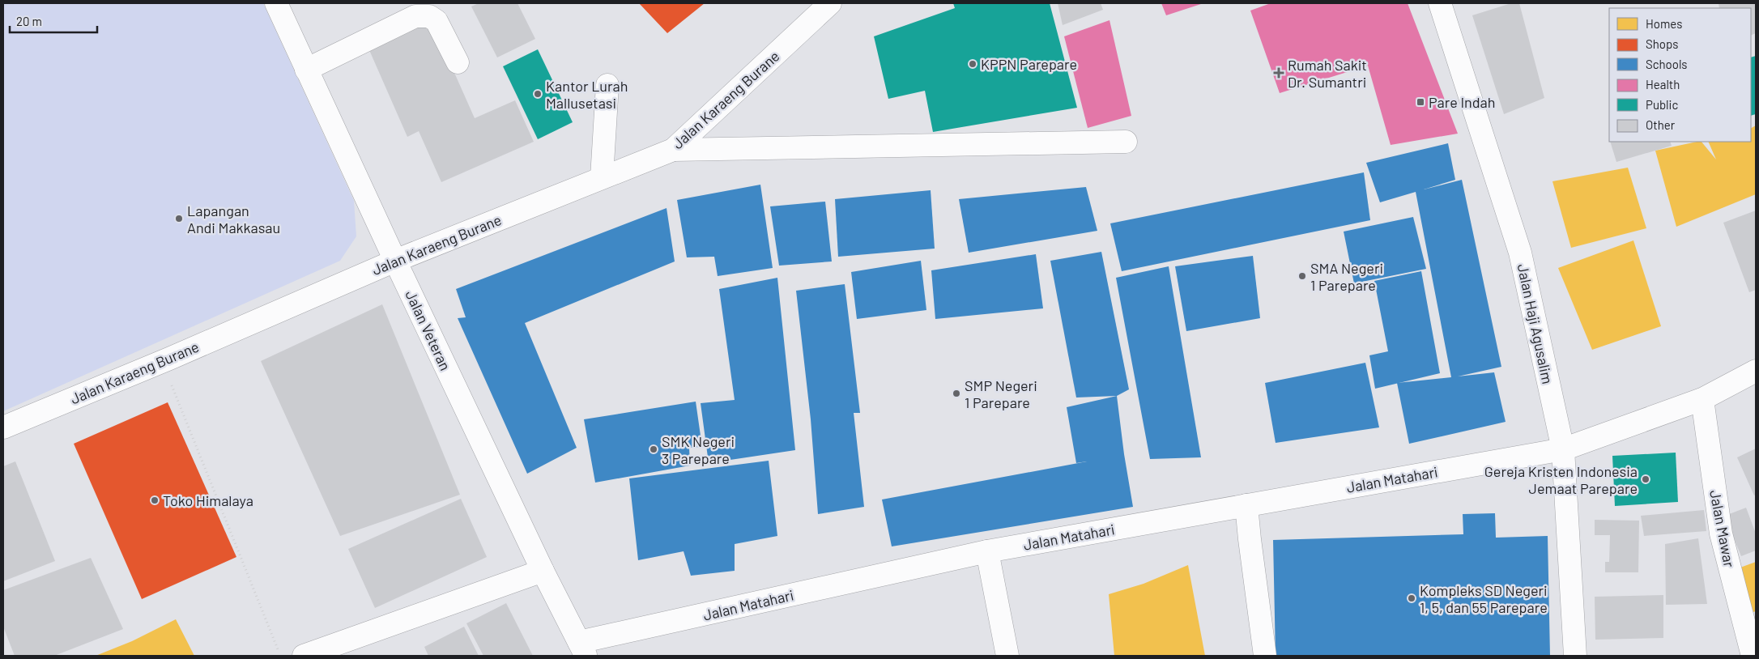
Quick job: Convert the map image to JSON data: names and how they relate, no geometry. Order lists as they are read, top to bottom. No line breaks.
{"streets":{"main road":["Jalan Karaeng Burane","Jalan Haji Agusalim","Jalan Veteran","Jalan Matahari","Jalan Mawar"]},"crossings":[["Jalan Karaeng Burane","Jalan Veteran"],["Jalan Haji Agusalim","Jalan Matahari"],["Jalan Veteran","Jalan Matahari"],["Jalan Matahari","Jalan Mawar"]],"places":{"other":["KPPN Parepare","Kantor Lurah Mallusetasi","Lapangan Andi Makkasau","SMA Negeri 1 Parepare","SMP Negeri 1 Parepare","SMK Negeri 3 Parepare","Gereja Kristen Indonesia Jemaat Parepare","Toko Himalaya","Kompleks SD Negeri 1, 5, dan 55 Parepare"],"health":["Rumah Sakit Dr. Sumantri"],"transit":["Pare Indah"]},"legend":["Homes","Shops","Schools","Health","Public","Other"],"scale_bar":"20 m"}
